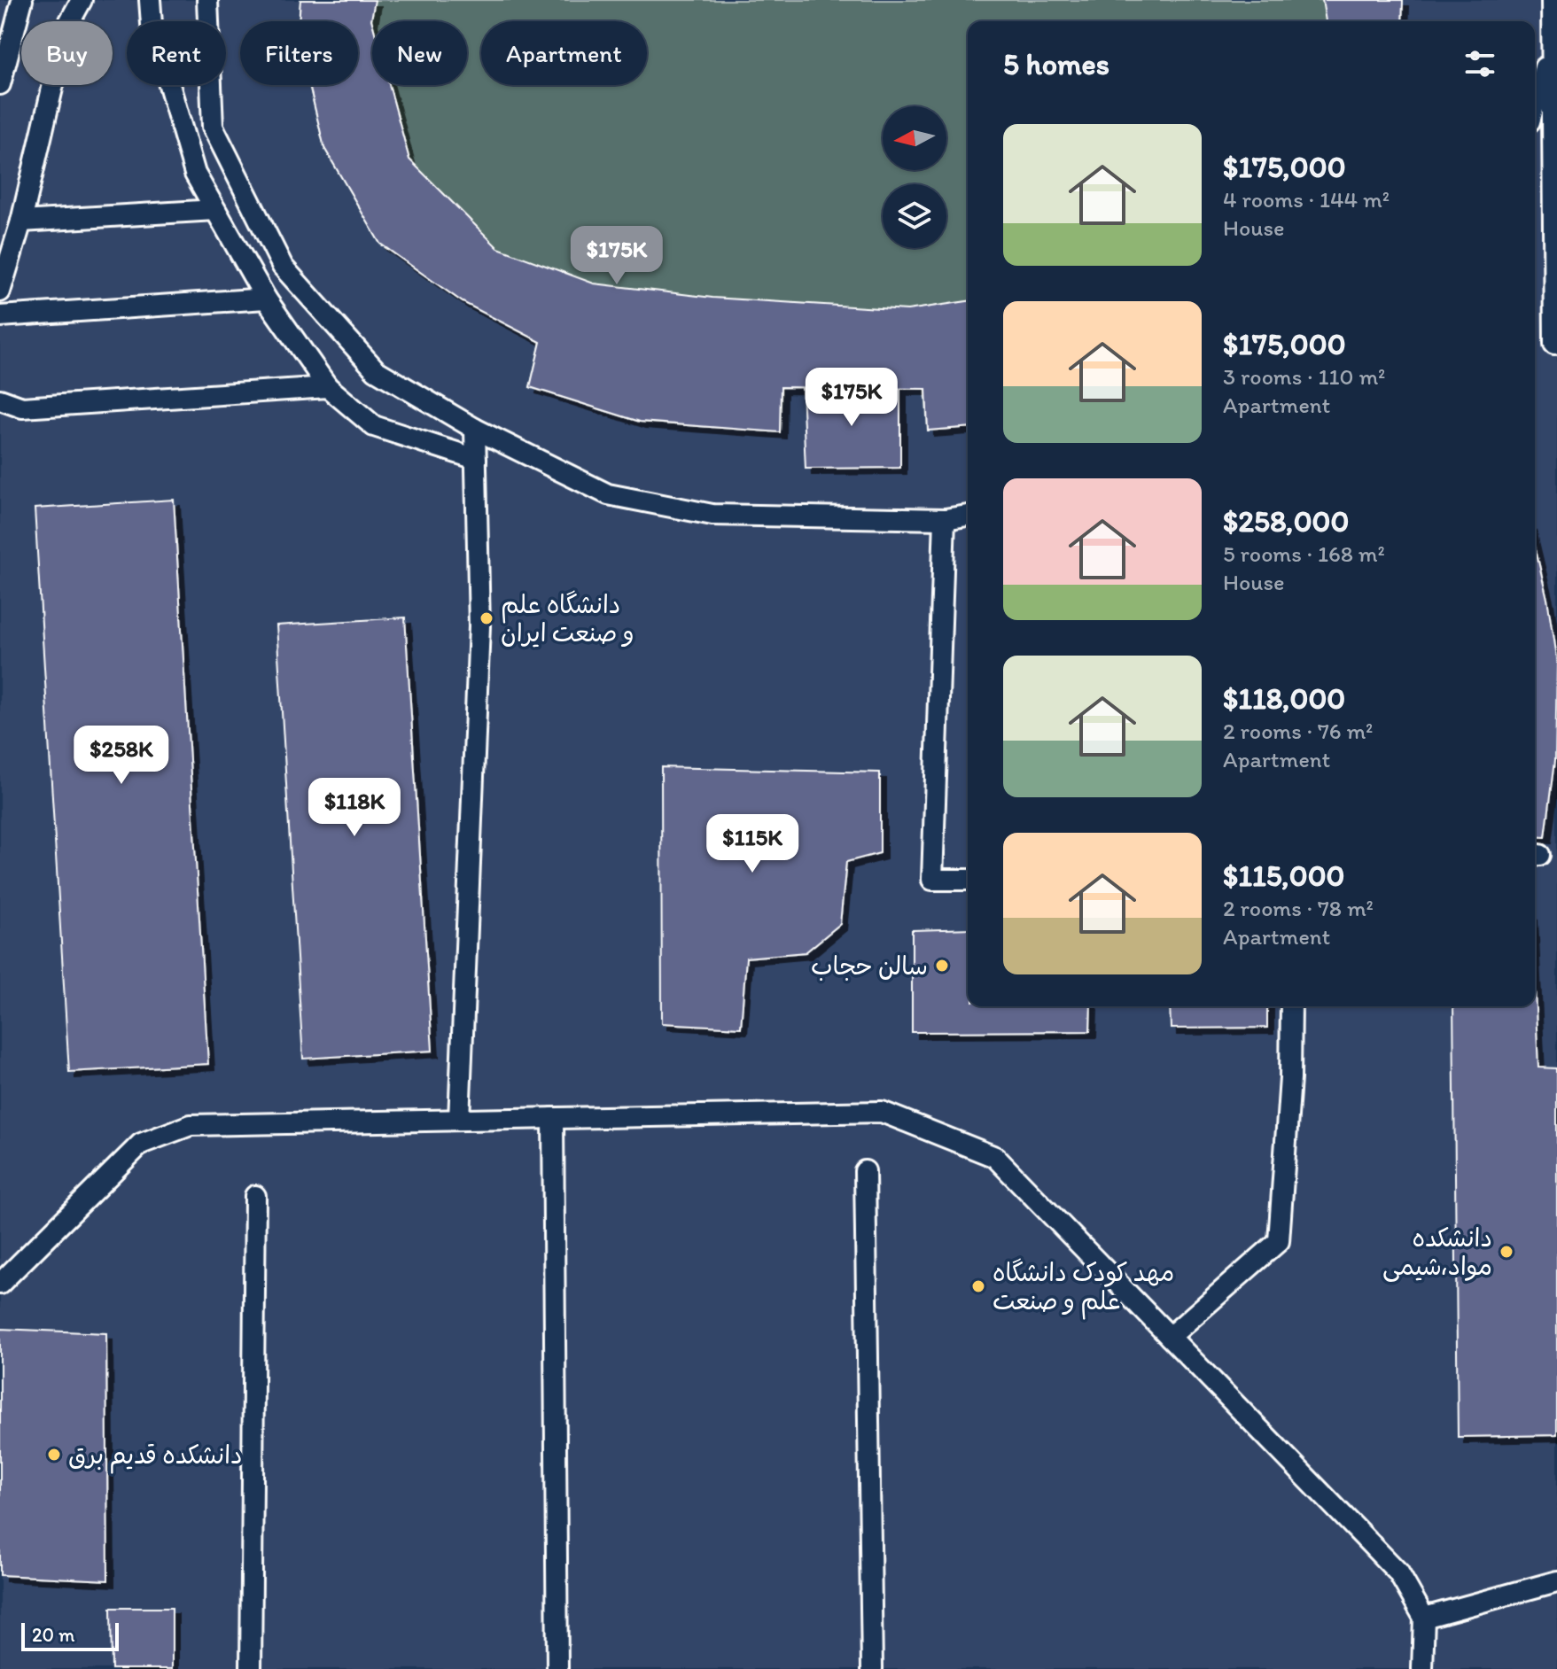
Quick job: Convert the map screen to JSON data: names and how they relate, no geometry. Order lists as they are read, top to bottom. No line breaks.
{"places":["دانشگاه علم و صنعت ایران","سالن حجاب","دانشکده مواد،شیمی","مهد کودک دانشگاه علم و صنعت","دانشکده قدیم برق"],"scale_bar":"20 m","north":"left","page":{"chip":["Buy","Rent","Filters","New","Apartment"],"heading":"5 homes","list":[{"name":"$175,000","note":"4 rooms · 144 m² · House"},{"name":"$175,000","note":"3 rooms · 110 m² · Apartment"},{"name":"$258,000","note":"5 rooms · 168 m² · House"},{"name":"$118,000","note":"2 rooms · 76 m² · Apartment"},{"name":"$115,000","note":"2 rooms · 78 m² · Apartment"}],"price":["$175K","$175K","$258K","$118K","$115K"],"scale":"20 m"}}
